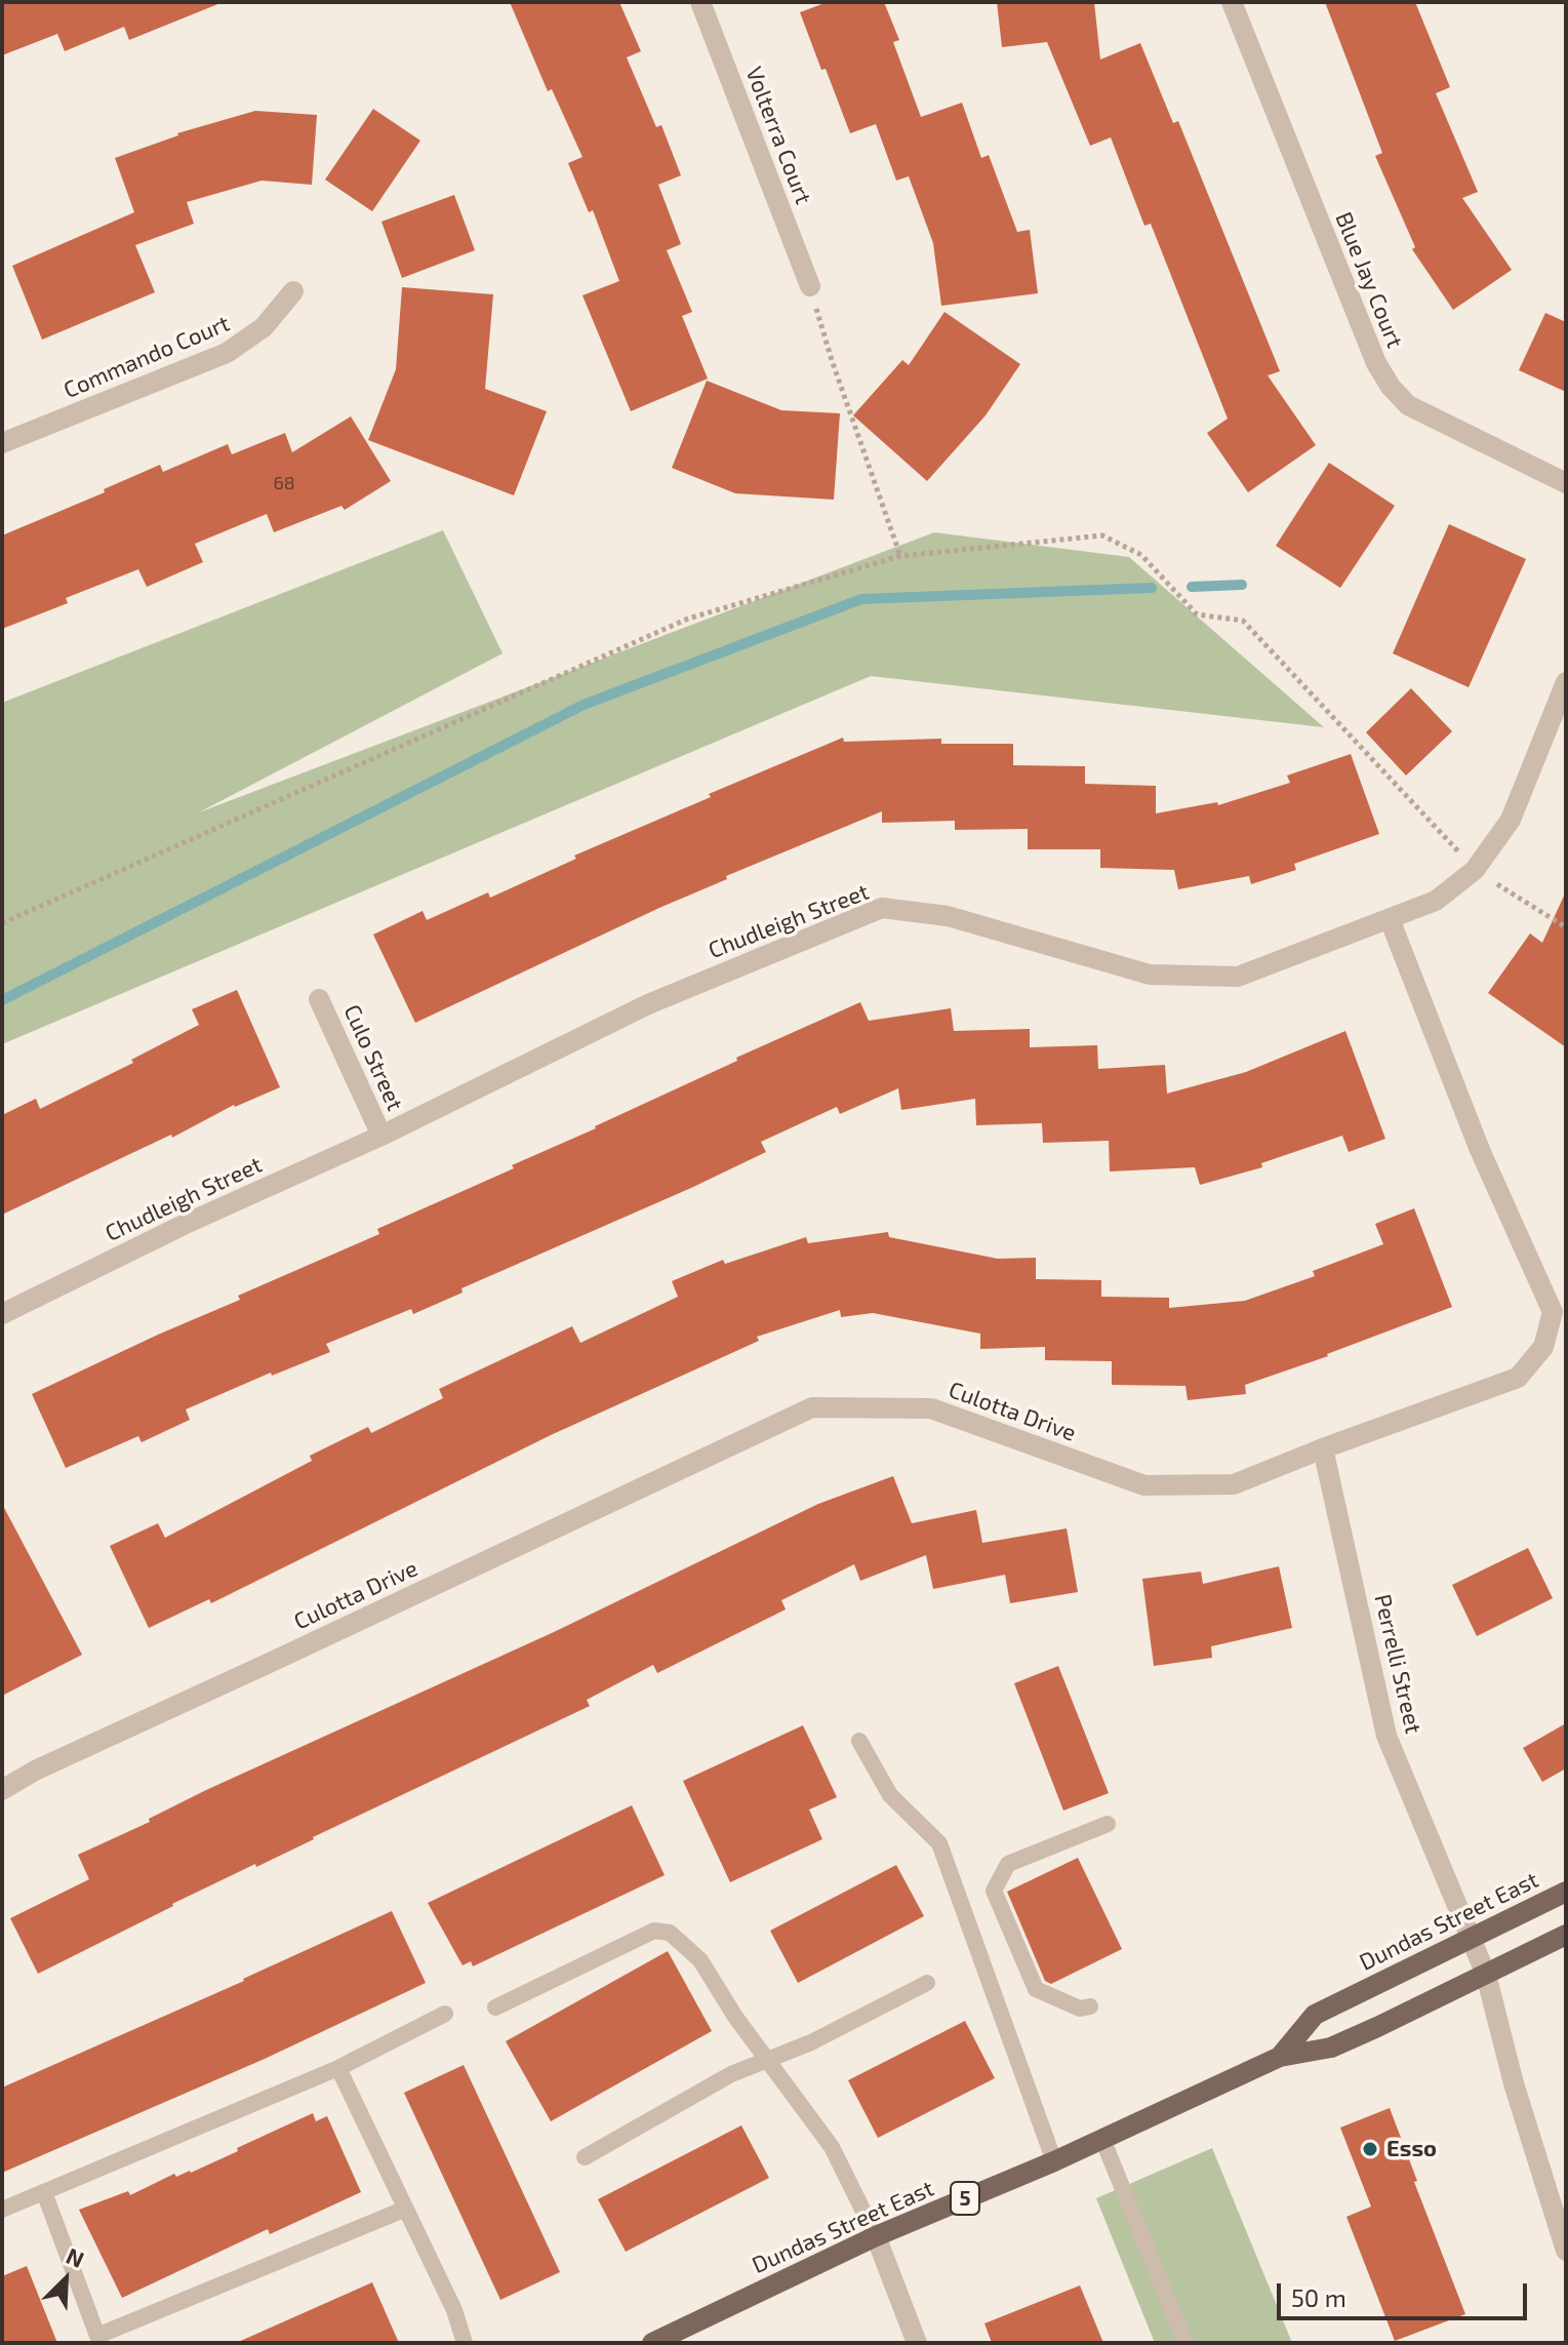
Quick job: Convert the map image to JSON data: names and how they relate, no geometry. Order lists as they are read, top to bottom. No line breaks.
{"streets":{"main road":["Dundas Street East","5"],"street":["Volterra Court","Blue Jay Court","Commando Court","Chudleigh Street","Culo Street","Culotta Drive","Perrelli Street"]},"crossings":[["Chudleigh Street","Culo Street"],["Chudleigh Street","Culotta Drive"],["Culotta Drive","Perrelli Street"],["Perrelli Street","Dundas Street East"]],"places":["Esso"],"house_numbers":["68"],"scale_bar":"50 m","north":"top right"}
